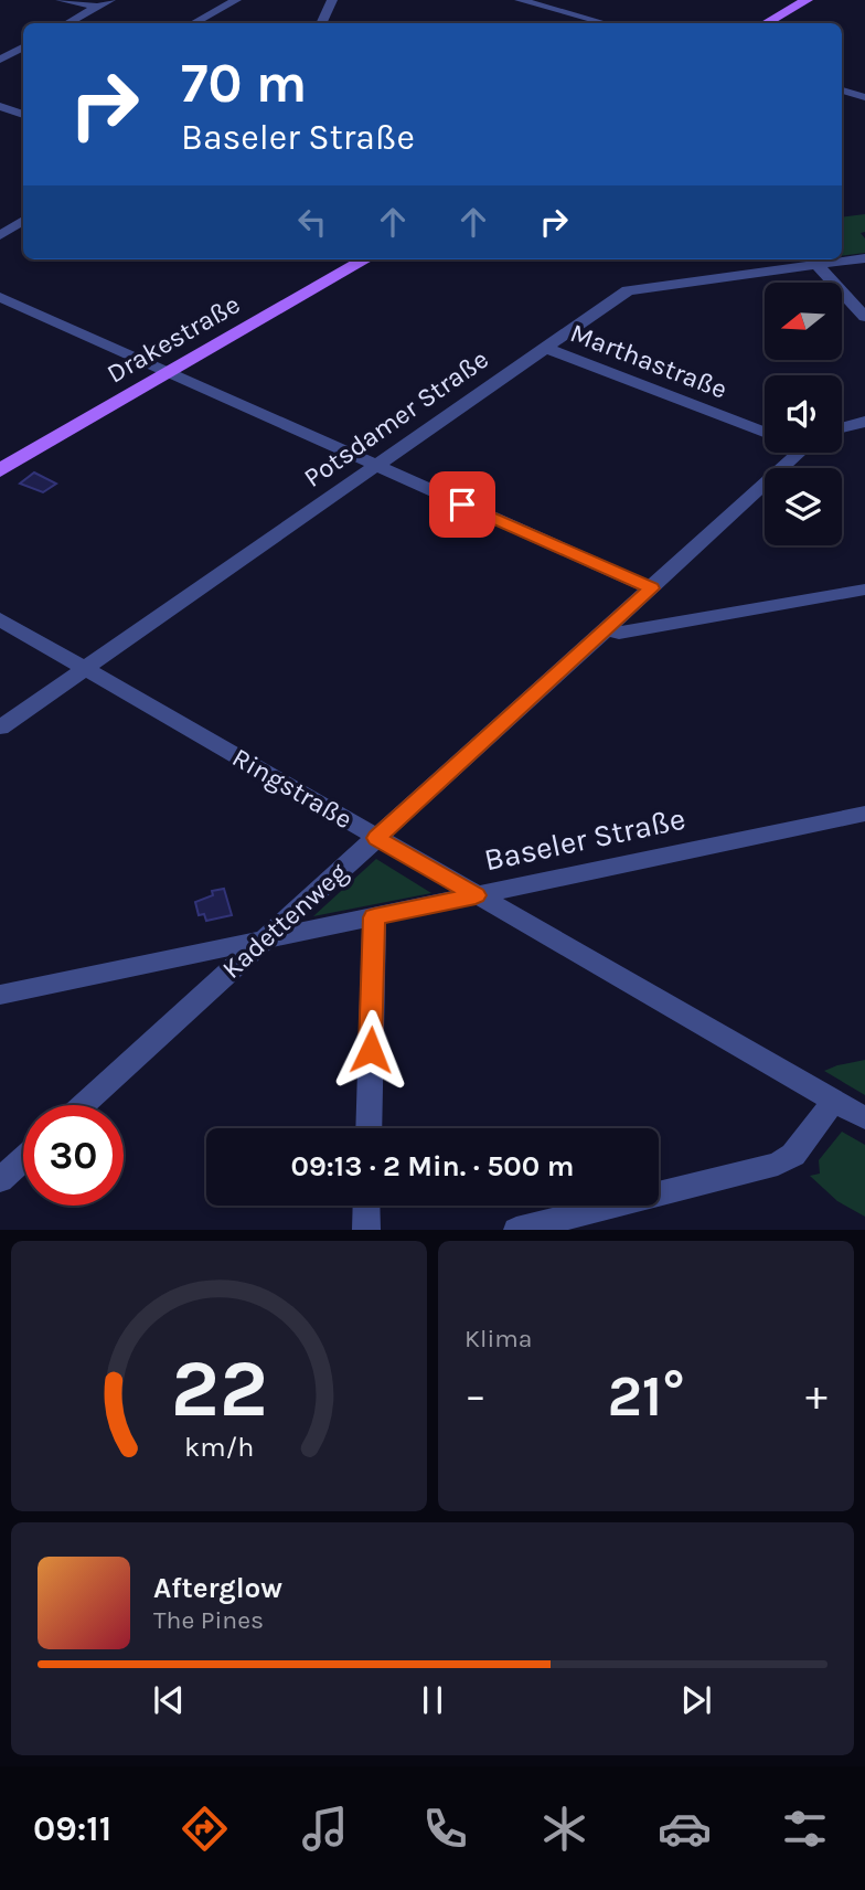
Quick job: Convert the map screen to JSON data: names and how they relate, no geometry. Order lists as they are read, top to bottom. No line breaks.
{"streets":{"main road":["Drakestraße"],"street":["Marthastraße","Potsdamer Straße","Ringstraße","Baseler Straße","Kadettenweg"]},"crossings":[["Marthastraße","Potsdamer Straße"],["Potsdamer Straße","Ringstraße"],["Ringstraße","Baseler Straße"],["Ringstraße","Kadettenweg"],["Baseler Straße","Kadettenweg"]],"north":"left","page":{"turn":["70 m","Baseler Straße"],"limit":"30","trip":"09:13 · 2 Min. · 500 m","tile":"Klima","heat":["−","21°","+"],"song":["Afterglow","The Pines"],"tabs":"09:11","gauge":["22","km/h"]}}
